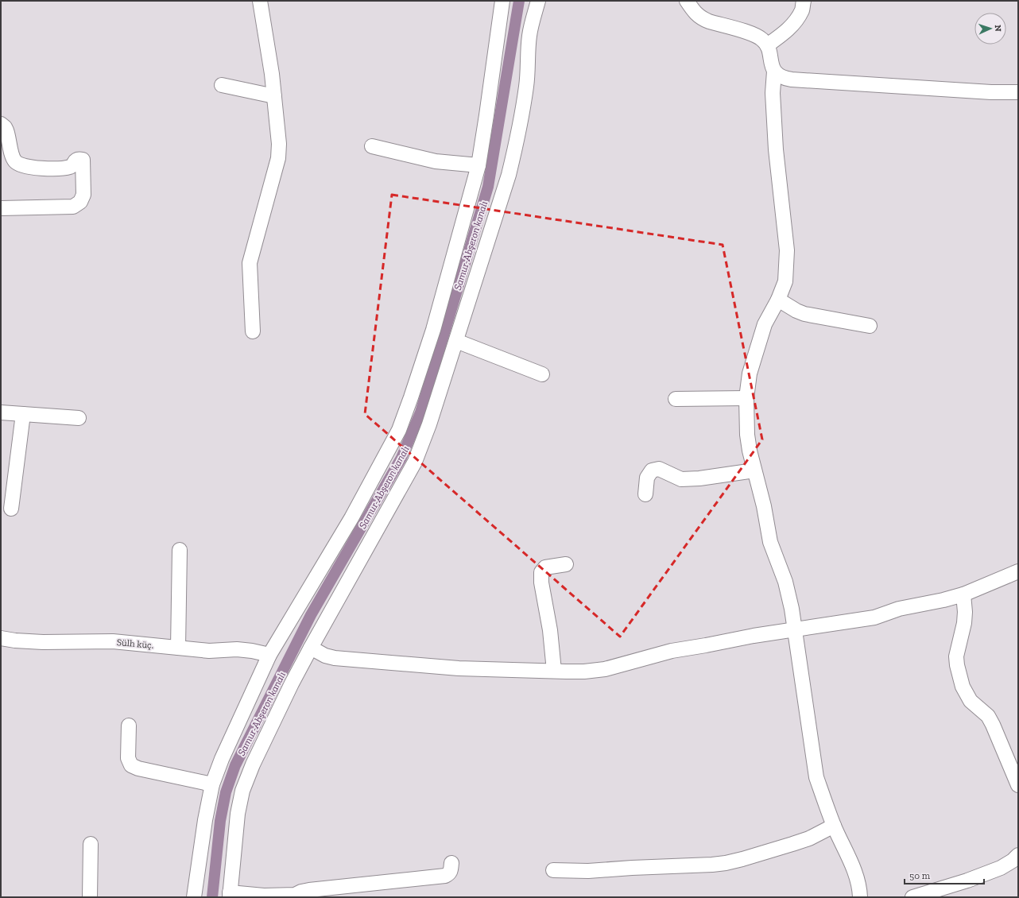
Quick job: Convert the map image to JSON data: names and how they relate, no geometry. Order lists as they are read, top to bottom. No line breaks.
{"streets":{"street":["Sülh küç."]},"water":["Samur-Abşeron kanalı"],"scale_bar":"50 m","north":"right"}
